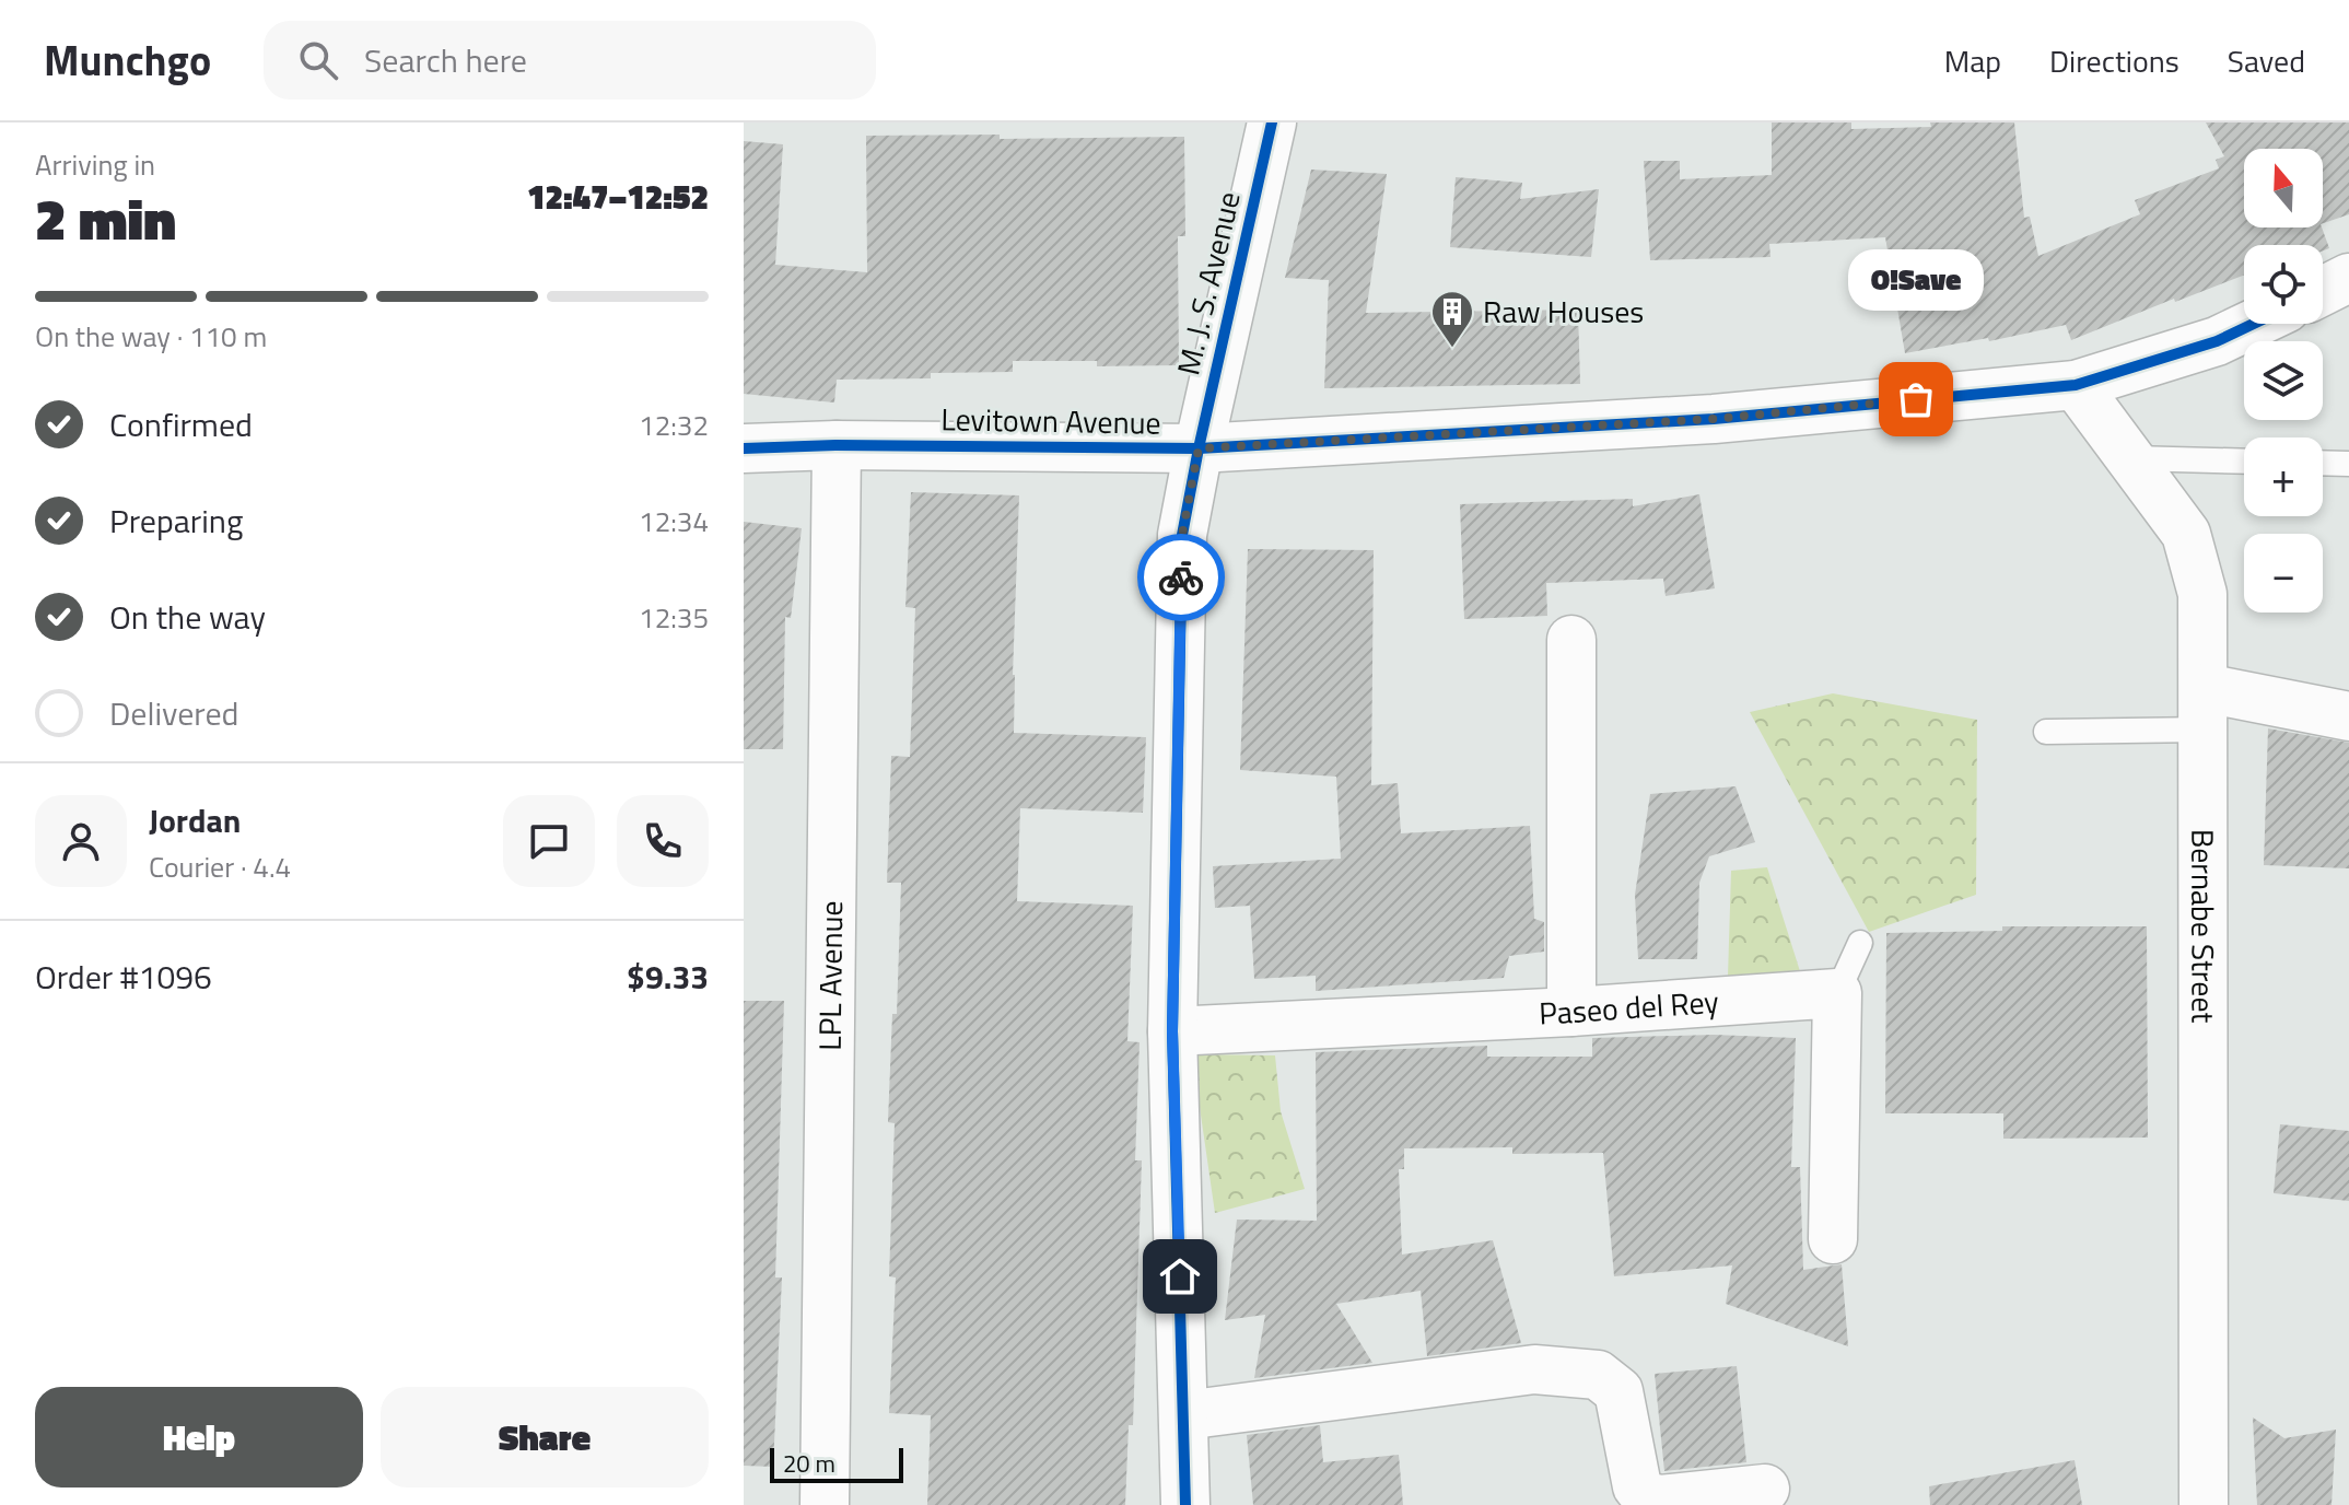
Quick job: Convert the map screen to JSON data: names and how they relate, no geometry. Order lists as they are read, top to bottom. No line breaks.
{"streets":{"street":["M. J. S. Avenue","Levitown Avenue","Bernabe Street","LPL Avenue","Paseo del Rey"]},"crossings":[["M. J. S. Avenue","Levitown Avenue"],["M. J. S. Avenue","Paseo del Rey"],["Levitown Avenue","Bernabe Street"],["Levitown Avenue","LPL Avenue"]],"places":{"building":["Raw Houses"],"other":["O!Save"]},"scale_bar":"20 m","north":"top","page":{"header":"Munchgo","search":"Search here","nav":["Map","Directions","Saved"],"heading":["2 min","Arriving in","12:47–12:52"],"panel":["Jordan","Courier · 4.4","Order #1096","$9.33"],"map_buttons":["+","−"],"bubble":"O!Save","bar":"On the way · 110 m","list":[["Confirmed","12:32"],["Preparing","12:34"],["On the way","12:35"],"Delivered"],"buttons":["Help","Share"],"scale":"20 m"}}
